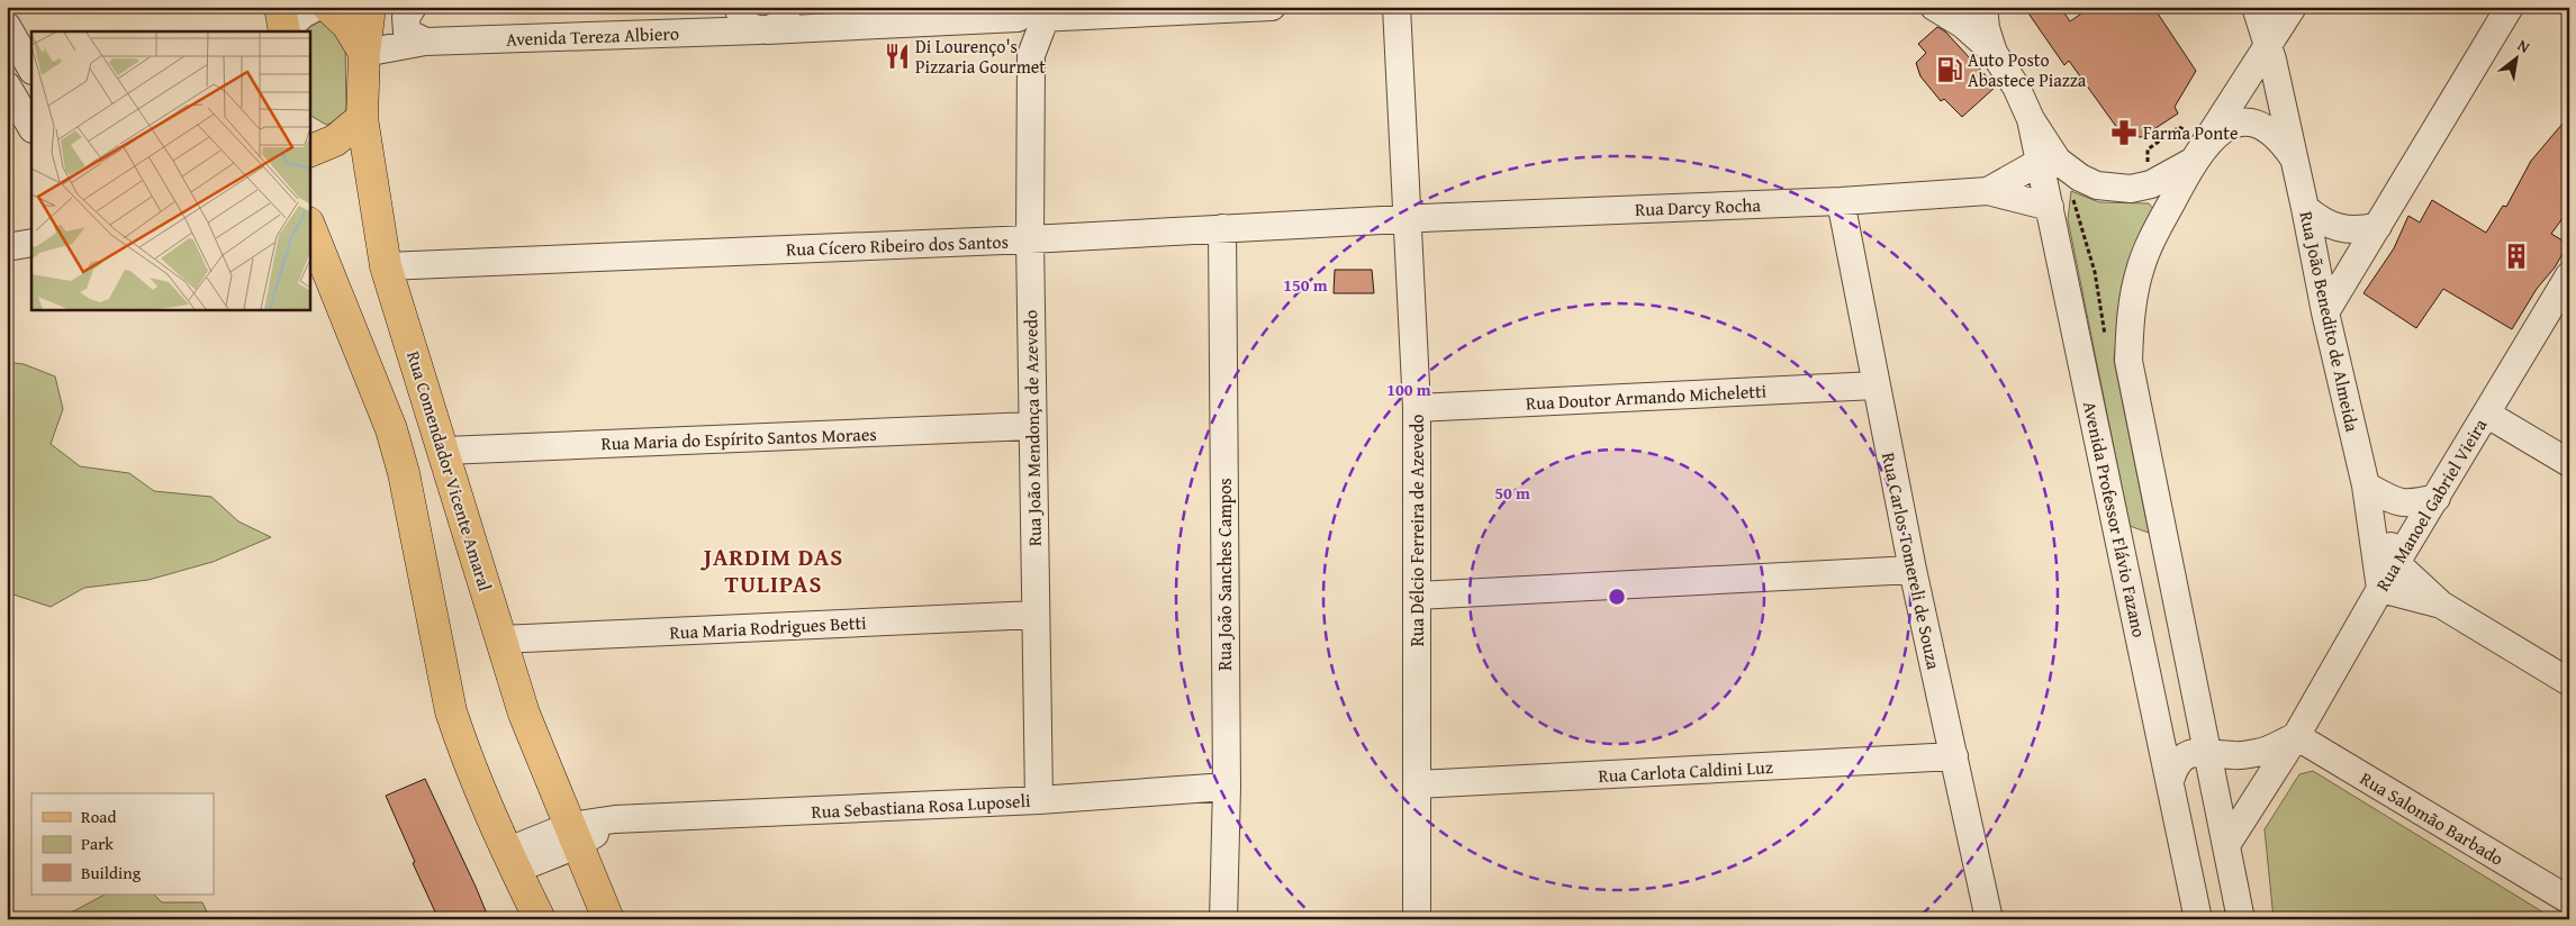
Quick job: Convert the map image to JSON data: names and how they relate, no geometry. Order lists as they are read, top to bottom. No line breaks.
{"streets":{"main road":["Rua Comendador Vicente Amaral"],"street":["Avenida Tereza Albiero","Rua Darcy Rocha","Rua Cícero Ribeiro dos Santos","Rua João Benedito de Almeida","Rua Doutor Armando Micheletti","Rua João Mendonça de Azevedo","Rua Maria do Espírito Santos Moraes","Rua Manoel Gabriel Vieira","Avenida Professor Flávio Fazano","Rua Délcio Ferreira de Azevedo","Rua Carlos Tomereli de Souza","Rua João Sanches Campos","Rua Maria Rodrigues Betti","Rua Carlota Caldini Luz","Rua Sebastiana Rosa Luposeli","Rua Salomão Barbado"]},"crossings":[["Avenida Tereza Albiero","Rua João Mendonça de Azevedo"],["Avenida Tereza Albiero","Rua Comendador Vicente Amaral"],["Rua Darcy Rocha","Rua Cícero Ribeiro dos Santos"],["Rua Darcy Rocha","Avenida Professor Flávio Fazano"],["Rua Darcy Rocha","Rua Délcio Ferreira de Azevedo"],["Rua Darcy Rocha","Rua Carlos Tomereli de Souza"],["Rua Cícero Ribeiro dos Santos","Rua João Mendonça de Azevedo"],["Rua Cícero Ribeiro dos Santos","Rua Comendador Vicente Amaral"],["Rua Cícero Ribeiro dos Santos","Rua Délcio Ferreira de Azevedo"],["Rua Cícero Ribeiro dos Santos","Rua João Sanches Campos"],["Rua João Benedito de Almeida","Rua Manoel Gabriel Vieira"],["Rua Doutor Armando Micheletti","Rua Délcio Ferreira de Azevedo"],["Rua Doutor Armando Micheletti","Rua Carlos Tomereli de Souza"],["Rua João Mendonça de Azevedo","Rua Maria do Espírito Santos Moraes"],["Rua João Mendonça de Azevedo","Rua Maria Rodrigues Betti"],["Rua João Mendonça de Azevedo","Rua Sebastiana Rosa Luposeli"],["Rua Maria do Espírito Santos Moraes","Rua Comendador Vicente Amaral"],["Rua Comendador Vicente Amaral","Rua Maria Rodrigues Betti"],["Rua Comendador Vicente Amaral","Rua Sebastiana Rosa Luposeli"],["Rua Manoel Gabriel Vieira","Rua Salomão Barbado"],["Rua Délcio Ferreira de Azevedo","Rua Carlota Caldini Luz"],["Rua Carlos Tomereli de Souza","Rua Carlota Caldini Luz"],["Rua João Sanches Campos","Rua Sebastiana Rosa Luposeli"]],"districts":["JARDIM DAS TULIPAS"],"places":{"restaurant":["Di Lourenço's Pizzaria Gourmet"],"fuel station":["Auto Posto Abastece Piazza"],"pharmacy":["Farma Ponte"],"building":["ㅤ"]},"legend":["Road","Park","Building"],"north":"top right","rings":["150 m","100 m","50 m"]}
